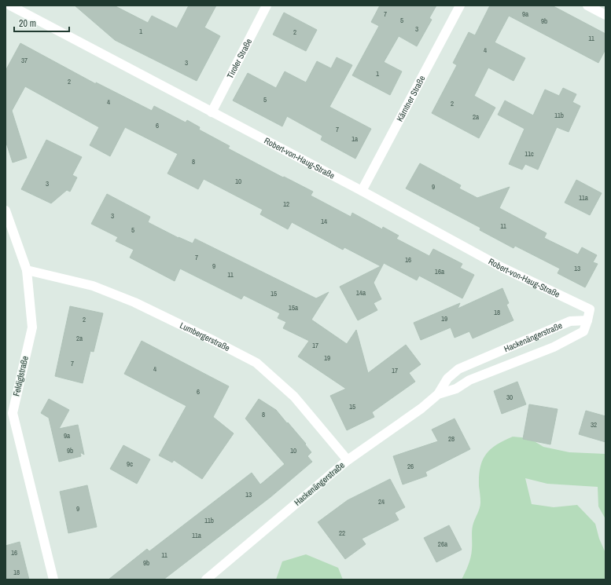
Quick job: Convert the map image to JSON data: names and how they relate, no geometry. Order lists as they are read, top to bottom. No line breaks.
{"streets":{"street":["Tiroler Straße","Kärntner Straße","Robert-von-Haug-Straße","Lumbergerstraße","Hackenängerstraße","Feldiglstraße"]},"crossings":[["Tiroler Straße","Robert-von-Haug-Straße"],["Kärntner Straße","Robert-von-Haug-Straße"],["Robert-von-Haug-Straße","Hackenängerstraße"],["Lumbergerstraße","Hackenängerstraße"],["Lumbergerstraße","Feldiglstraße"]],"house_numbers":["7","9a","5","9b","3","1","2","11","4","37","3","1","2","5","4","2","11b","2a","6","7","1a","11c","8","10","3","9","11a","12","3","14","11","5","7","16","9","13","16a","11","14a","15","15a","18","19","2","2a","17","19","7","4","17","6","30","15","8","32","9a","28","9b","10","9c","26","13","24","9","11b","22","11a","26a","16","11","9b","18"],"scale_bar":"20 m"}
